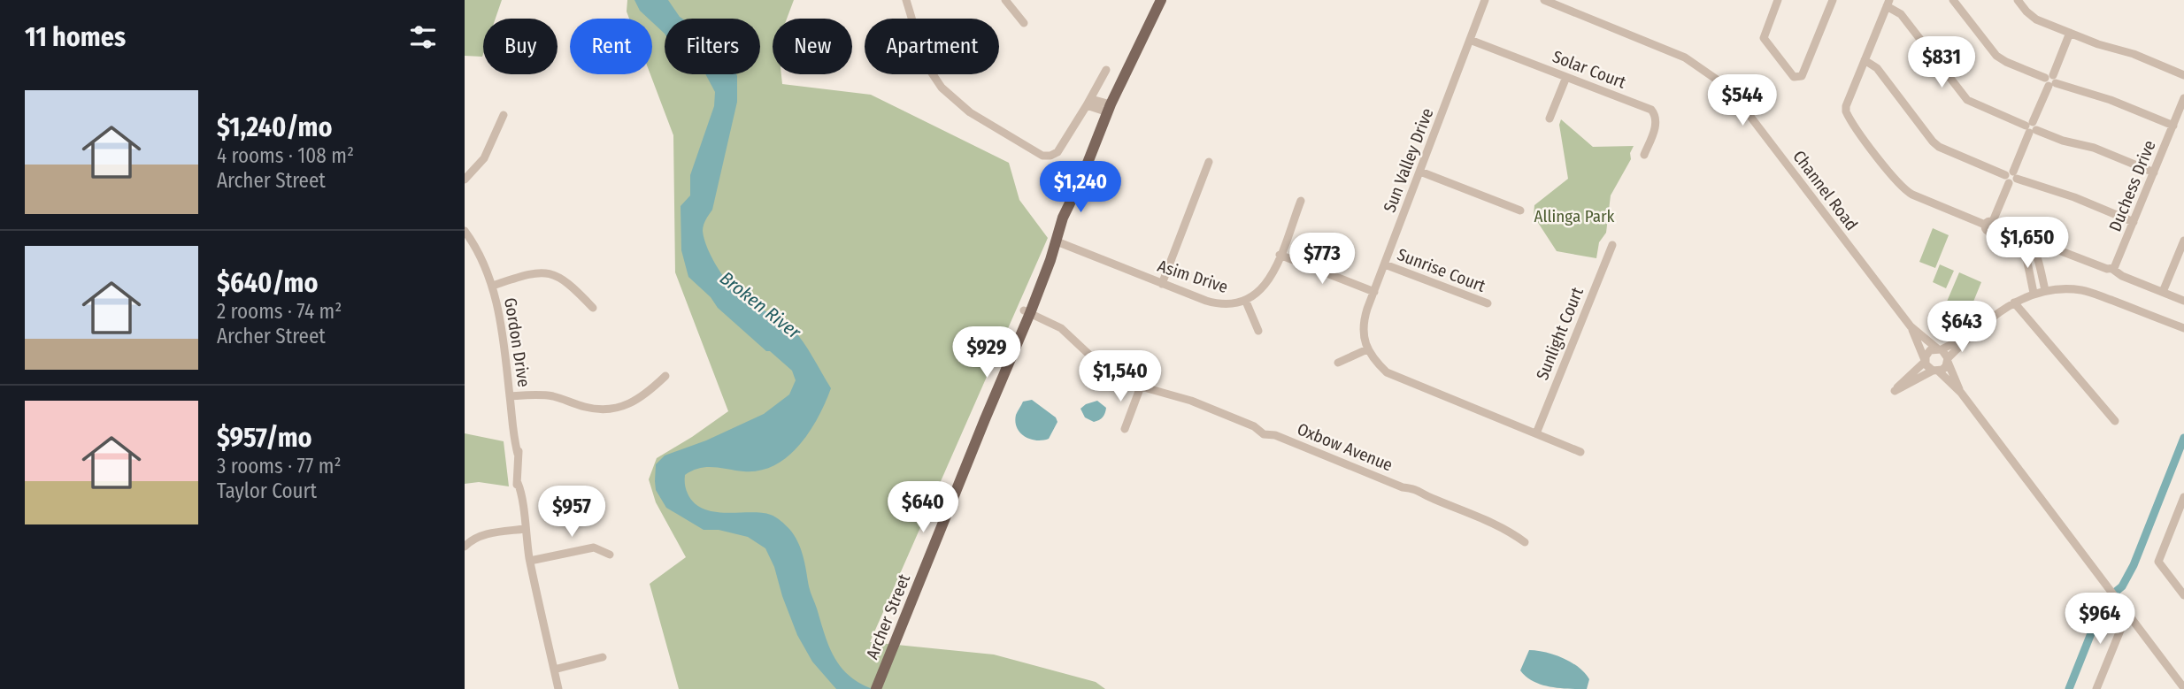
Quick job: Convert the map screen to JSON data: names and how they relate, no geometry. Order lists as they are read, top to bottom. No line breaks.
{"streets":{"main road":["Archer Street"],"street":["Solar Court","Sun Valley Drive","Duchess Drive","Channel Road","Sunrise Court","Asim Drive","Sunlight Court","Gordon Drive","Oxbow Avenue"]},"crossings":[["Solar Court","Sun Valley Drive"],["Sun Valley Drive","Sunrise Court"],["Asim Drive","Archer Street"],["Oxbow Avenue","Archer Street"]],"water":["Broken River"],"parks":["Allinga Park"],"page":{"heading":"11 homes","chip":["Buy","Rent","Filters","New","Apartment"],"price":["$831","$544","$1,240","$1,650","$773","$643","$929","$1,540","$640","$957","$964"],"list":[{"name":"$1,240/mo","note":"4 rooms · 108 m² · Archer Street"},{"name":"$640/mo","note":"2 rooms · 74 m² · Archer Street"},{"name":"$957/mo","note":"3 rooms · 77 m² · Taylor Court"}]}}
